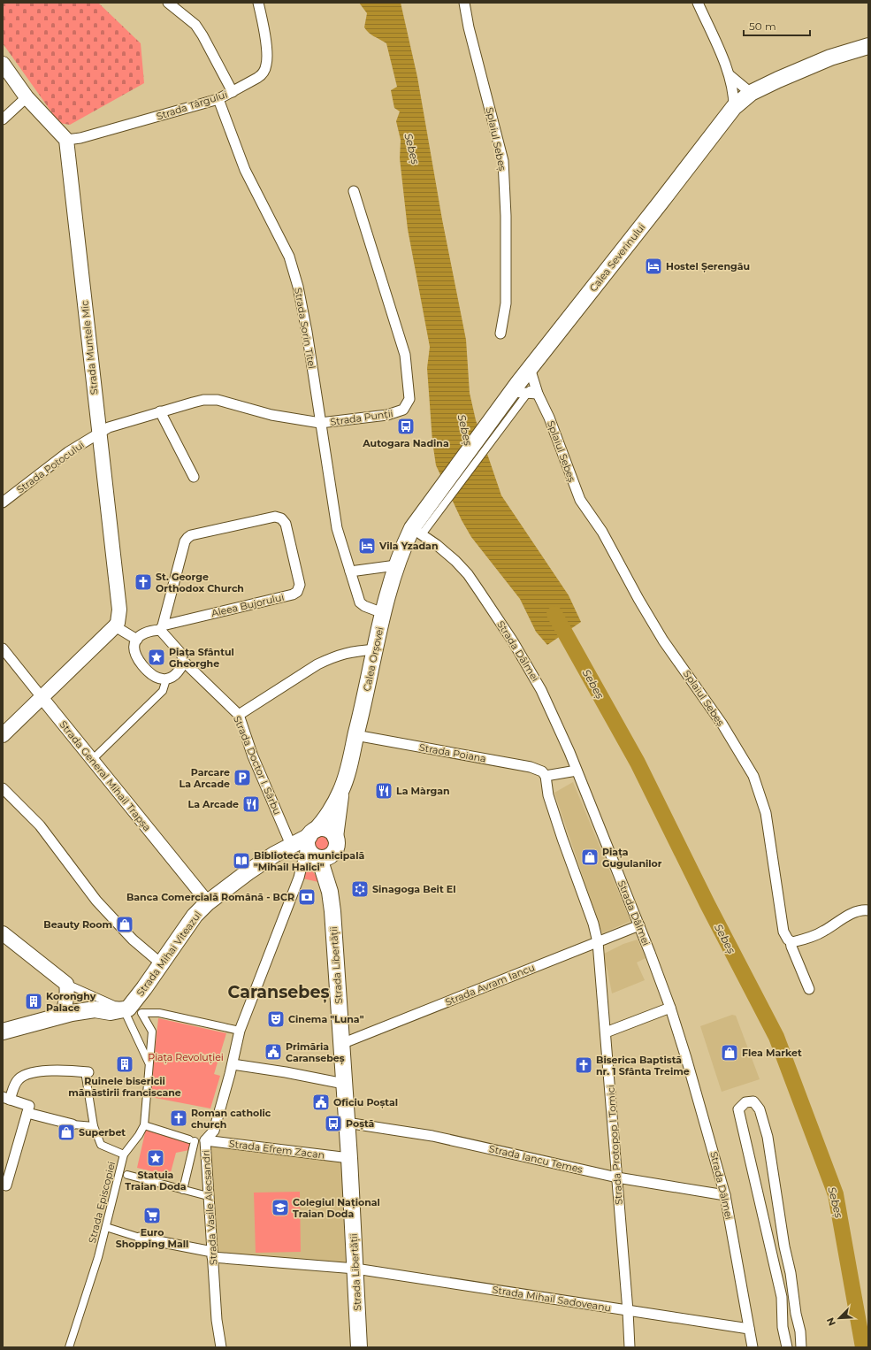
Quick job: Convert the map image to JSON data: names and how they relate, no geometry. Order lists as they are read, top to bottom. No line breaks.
{"streets":{"main road":["Calea Severinului","Strada Muntele Mic","Calea Orșovei","Strada Mihai Viteazul","Strada Libertății"],"street":["Strada Târgului","Splaiul Sebeș","Strada Sorin Titel","Strada Punții","Strada Potocului","Aleea Bujorului","Strada Dâlmei","Strada Poiana","Strada Doctor I. Sârbu","Strada General Mihail Trapșa","Strada Avram Iancu","Strada Protopop I Tomici","Strada Efrem Zacan","Strada Iancu Temes","Strada Episcopiei","Strada Vasile Alecsandri","Strada Mihail Sadoveanu"]},"crossings":[["Strada Târgului","Strada Sorin Titel"],["Strada Târgului","Strada Muntele Mic"],["Splaiul Sebeș","Calea Severinului"],["Calea Severinului","Strada Dâlmei"],["Calea Severinului","Calea Orșovei"],["Strada Sorin Titel","Strada Punții"],["Strada Sorin Titel","Calea Orșovei"],["Strada Muntele Mic","Strada Punții"],["Strada Muntele Mic","Strada Potocului"],["Strada Punții","Strada Potocului"],["Aleea Bujorului","Strada Doctor I. Sârbu"],["Strada Dâlmei","Calea Orșovei"],["Strada Dâlmei","Strada Avram Iancu"],["Strada Dâlmei","Strada Iancu Temes"],["Strada Dâlmei","Strada Mihail Sadoveanu"],["Calea Orșovei","Strada Poiana"],["Calea Orșovei","Strada Mihai Viteazul"],["Calea Orșovei","Strada Libertății"],["Calea Orșovei","Strada Vasile Alecsandri"],["Strada Poiana","Strada Protopop I Tomici"],["Strada Doctor I. Sârbu","Strada Mihai Viteazul"],["Strada General Mihail Trapșa","Strada Mihai Viteazul"],["Strada Mihai Viteazul","Strada Libertății"],["Strada Mihai Viteazul","Strada Vasile Alecsandri"],["Strada Libertății","Strada Avram Iancu"],["Strada Libertății","Strada Efrem Zacan"],["Strada Libertății","Strada Iancu Temes"],["Strada Libertății","Strada Vasile Alecsandri"],["Strada Libertății","Strada Mihail Sadoveanu"],["Strada Avram Iancu","Strada Protopop I Tomici"],["Strada Protopop I Tomici","Strada Iancu Temes"],["Strada Protopop I Tomici","Strada Mihail Sadoveanu"],["Strada Efrem Zacan","Strada Vasile Alecsandri"],["Strada Episcopiei","Strada Vasile Alecsandri"],["Strada Vasile Alecsandri","Strada Mihail Sadoveanu"]],"districts":["Caransebeș"],"water":["Sebeș"],"parks":["Piața Revoluției"],"places":{"hotel":["Hostel Șerengău","Vila Yzadan"],"bus stop":["Autogara Nadina","Poștă"],"church":["St. George Orthodox Church","Biserica Baptistă nr. 1 Sfânta Treime","Roman catholic church"],"place":["Piața Sfântul Gheorghe","Statuia Traian Doda"],"parking":["Parcare La Arcade"],"restaurant":["La Màrgan","La Arcade"],"shop":["Piața Gugulanilor","Beauty Room","Flea Market","Superbet"],"library":["Biblioteca municipală \"Mihail Halici\""],"synagogue":["Sinagoga Beit El"],"bank":["Banca Comercială Română - BCR"],"building":["Koronghy Palace","Ruinele bisericii mănăstirii franciscane"],"theatre":["Cinema \"Luna\""],"public building":["Primăria Caransebeș","Oficiu Poștal"],"school or university":["Colegiul Național Traian Doda"],"supermarket":["Euro Shopping Mall"]},"scale_bar":"50 m","north":"bottom left"}
